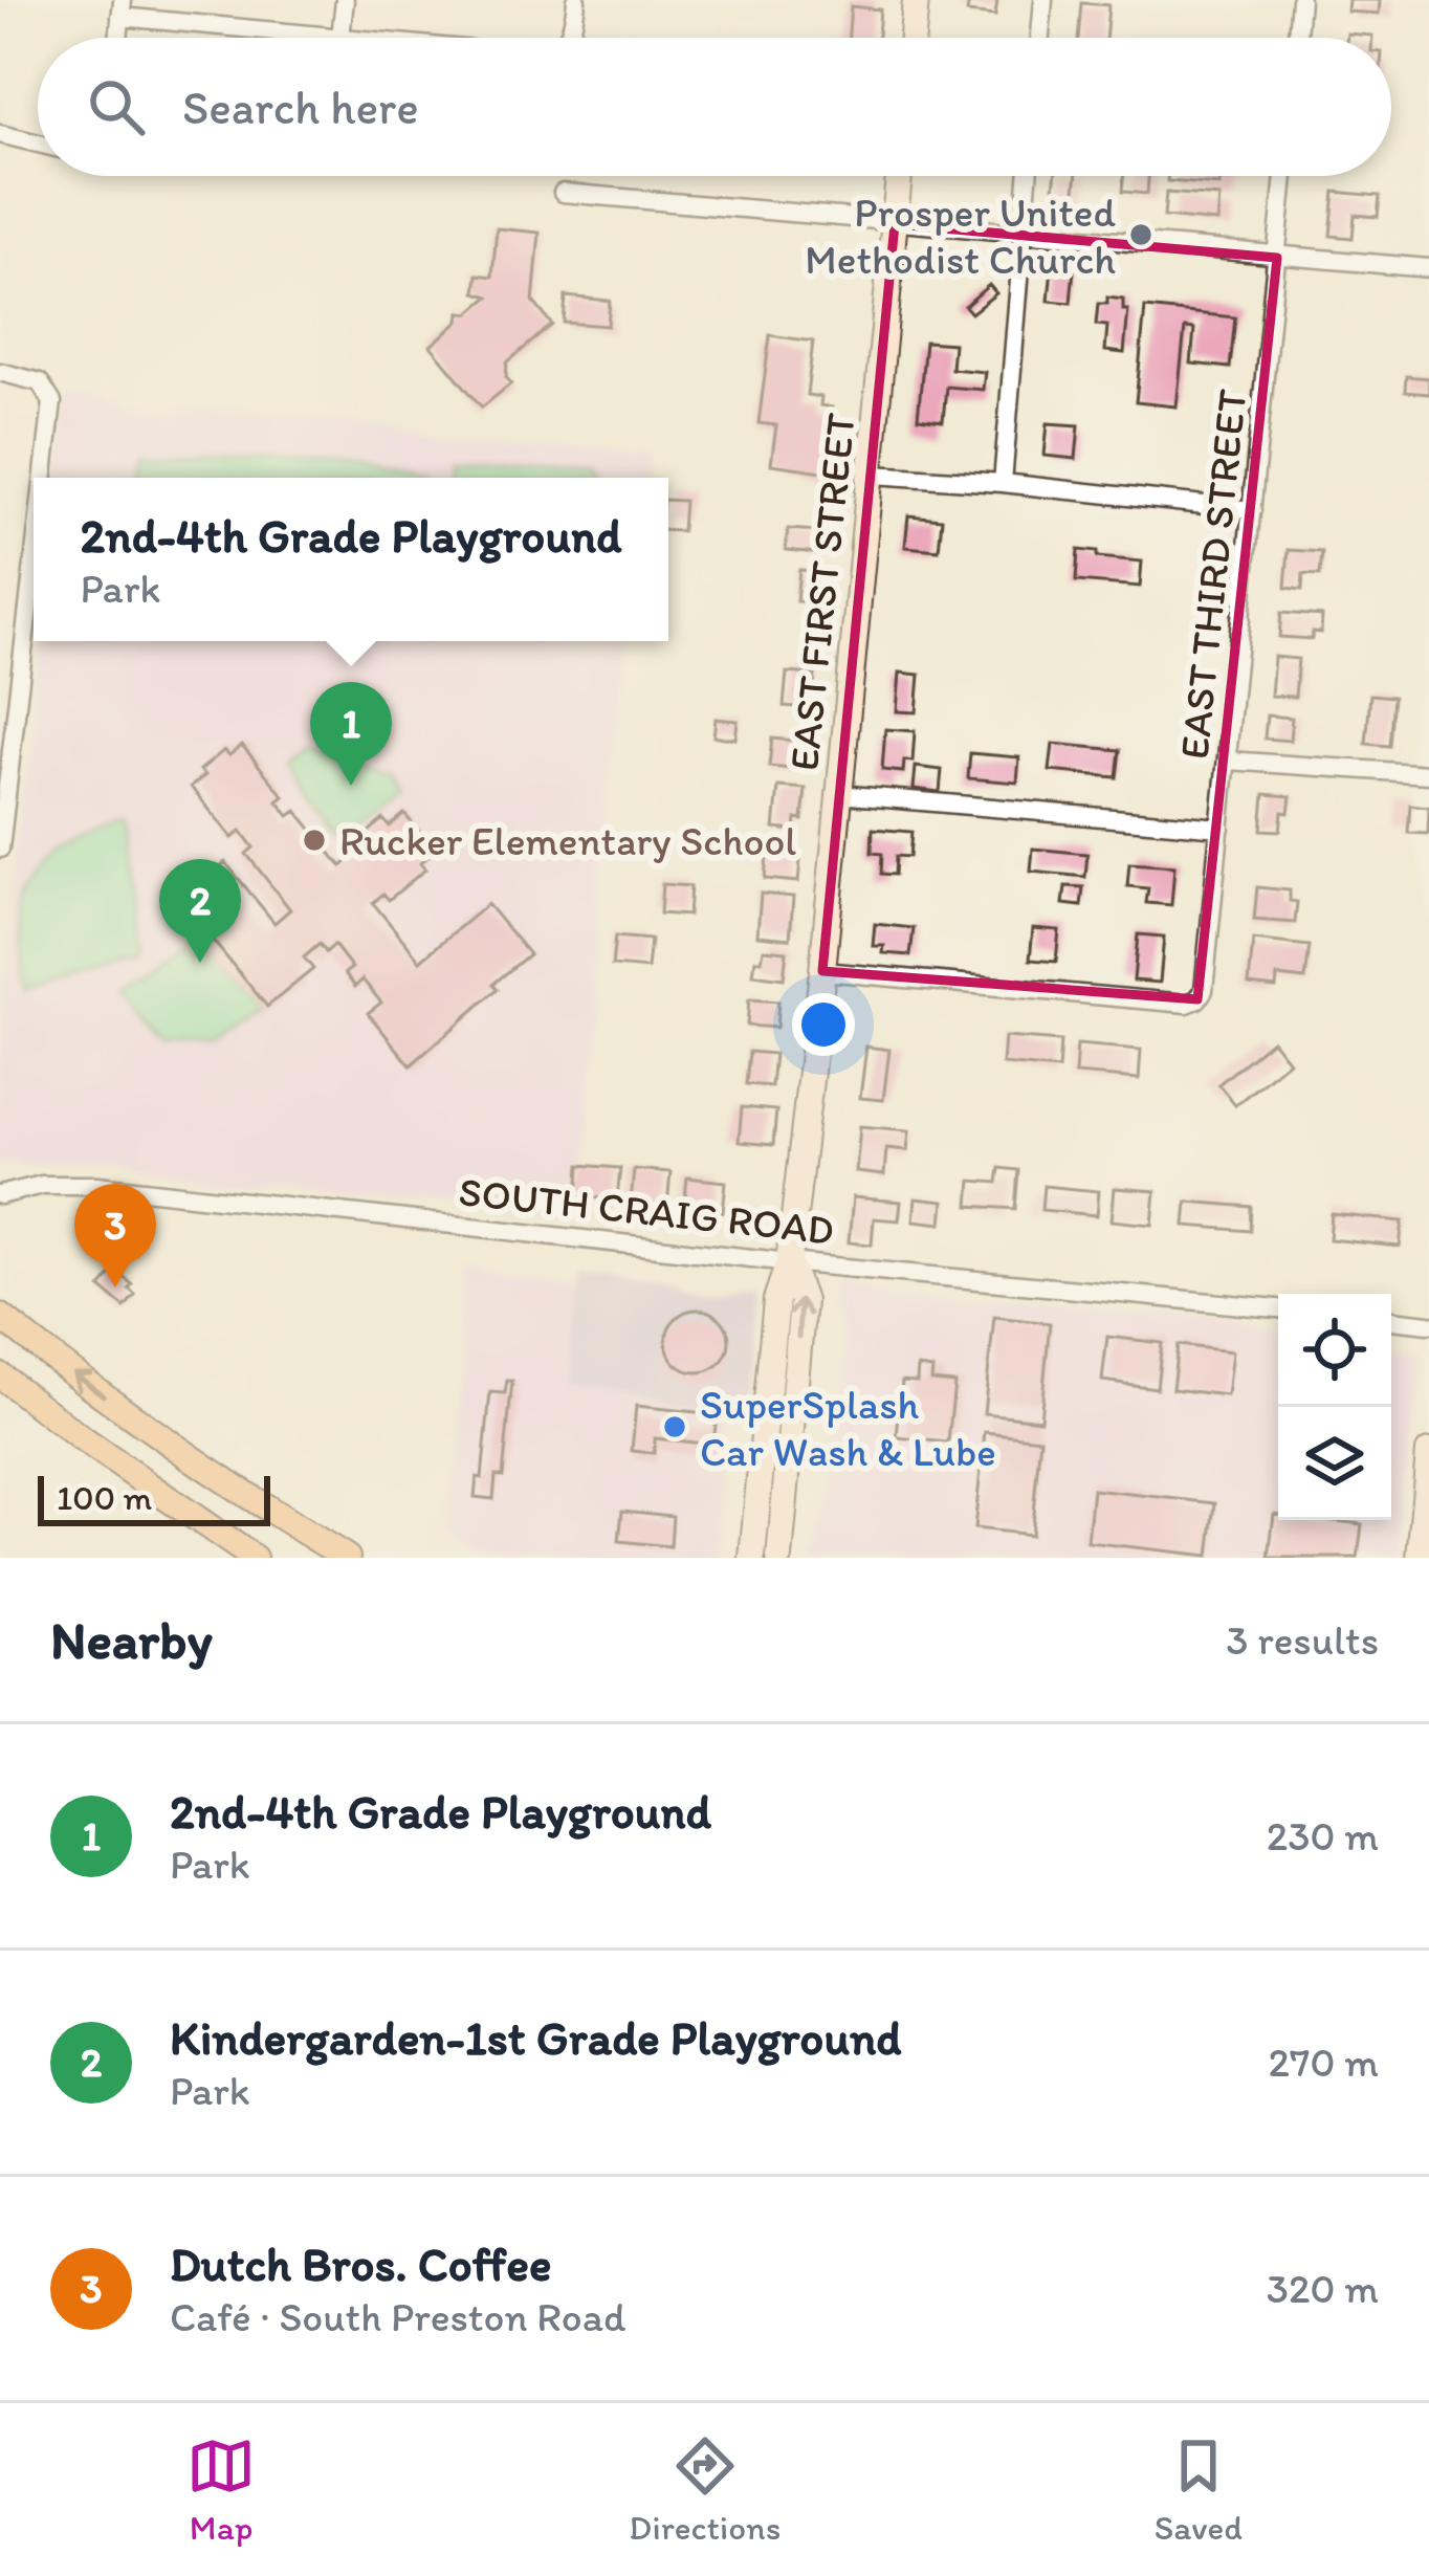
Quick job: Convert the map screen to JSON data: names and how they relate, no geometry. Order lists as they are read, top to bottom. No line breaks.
{"streets":{"street":["EAST THIRD STREET","EAST FIRST STREET","SOUTH CRAIG ROAD"]},"crossings":[["EAST THIRD STREET","EAST FIRST STREET"],["EAST FIRST STREET","SOUTH CRAIG ROAD"]],"places":["Prosper United Methodist Church","Rucker Elementary School","SuperSplash Car Wash & Lube"],"scale_bar":"100 m","page":{"search":"Search here","popup":["2nd-4th Grade Playground","Park"],"pins":["1","2","3"],"scale":"100 m","heading":["Nearby","3 results"],"list":[{"mark":"1","name":"2nd-4th Grade Playground","note":"Park","value":"230 m"},{"mark":"2","name":"Kindergarden-1st Grade Playground","note":"Park","value":"270 m"},{"mark":"3","name":"Dutch Bros. Coffee","note":"Café · South Preston Road","value":"320 m"}],"nav":["Map","Directions","Saved"]}}
